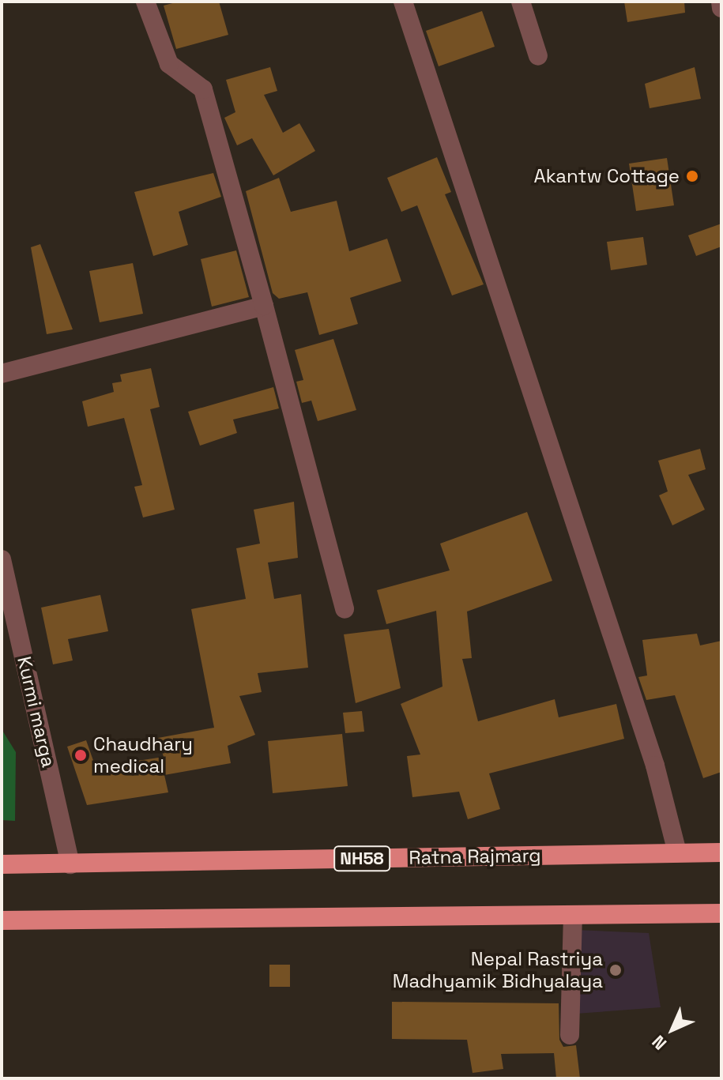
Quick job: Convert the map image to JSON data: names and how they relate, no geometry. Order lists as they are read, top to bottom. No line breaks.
{"streets":{"highway":["Ratna Rajmarg","NH58"],"street":["Kurmi marga"]},"crossings":[["Kurmi marga","Ratna Rajmarg"]],"places":["Akantw Cottage","Chaudhary medical","Nepal Rastriya Madhyamik Bidhyalaya"],"north":"bottom left"}
